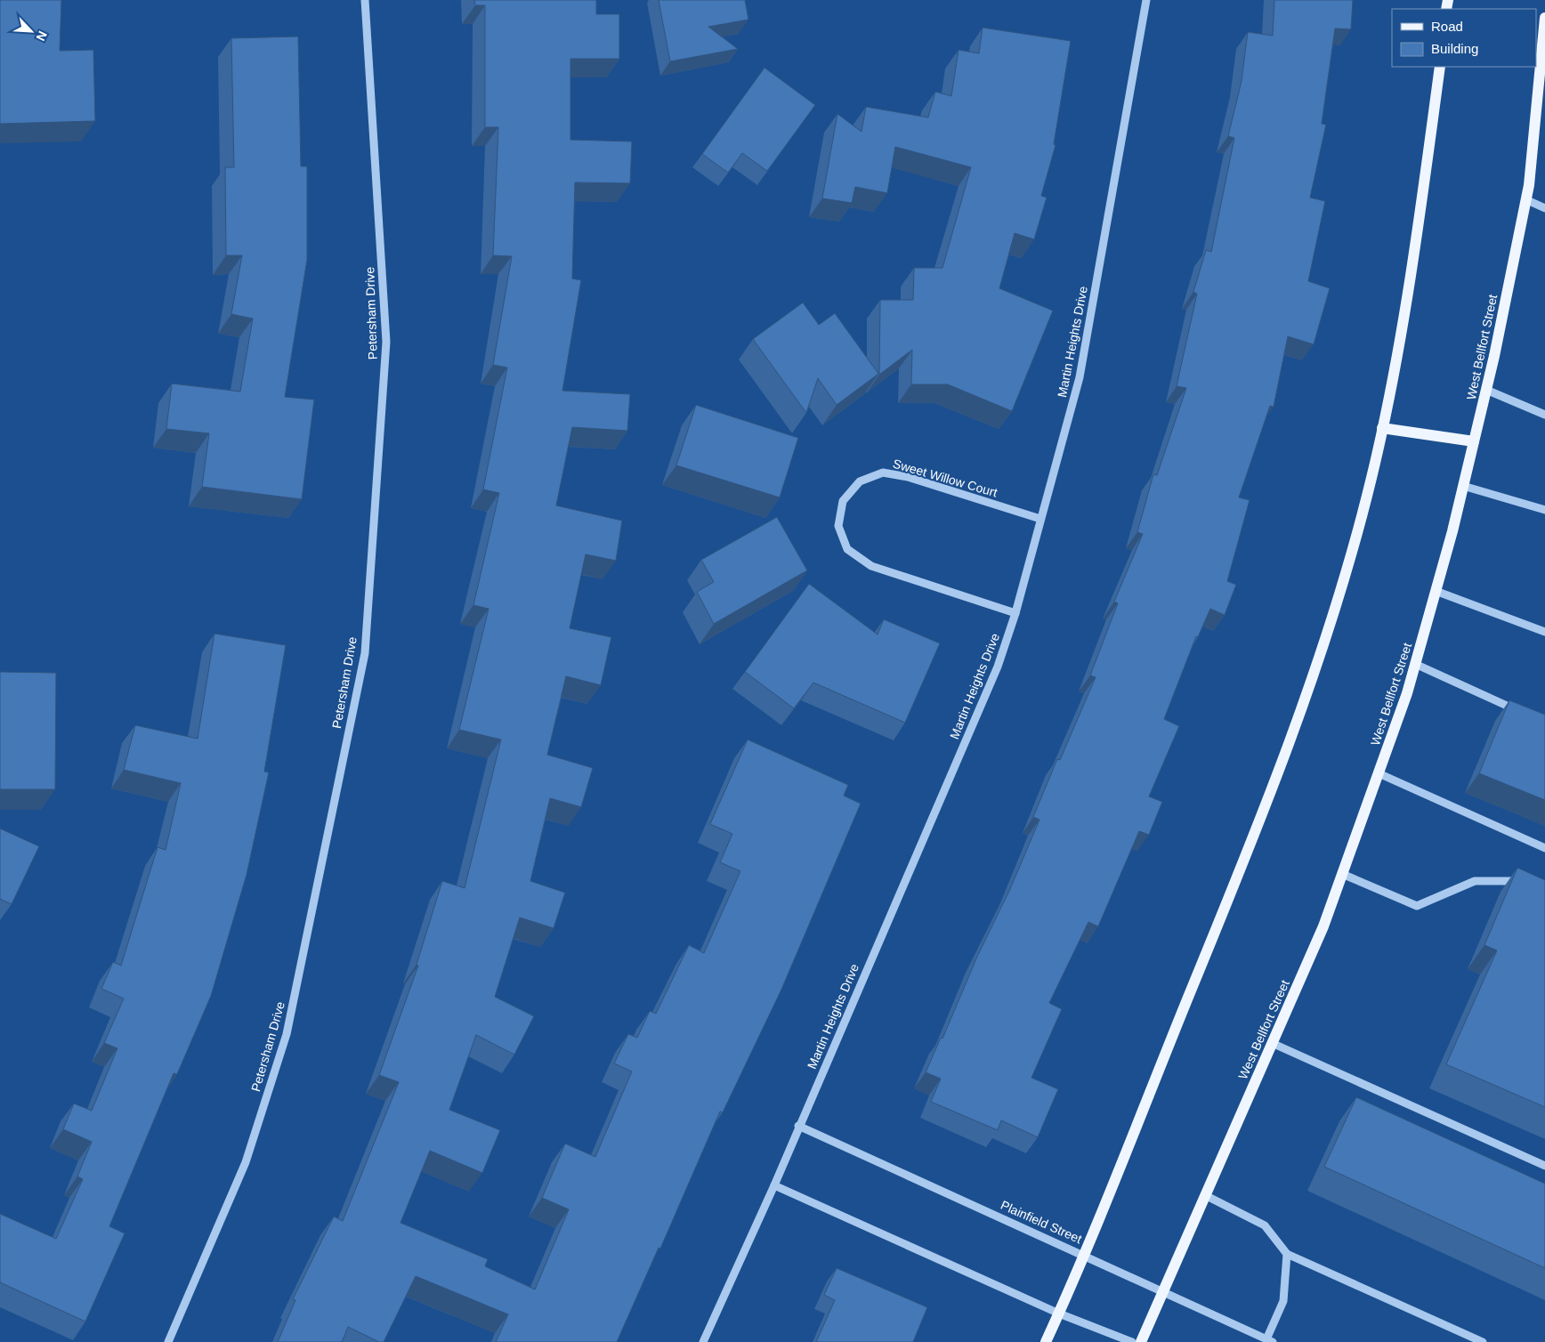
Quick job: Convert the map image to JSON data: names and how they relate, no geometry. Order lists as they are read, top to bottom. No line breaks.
{"streets":{"main road":["West Bellfort Street"],"street":["Petersham Drive","Martin Heights Drive","Sweet Willow Court","Plainfield Street"]},"crossings":[["Martin Heights Drive","Sweet Willow Court"],["Martin Heights Drive","Plainfield Street"],["West Bellfort Street","Plainfield Street"]],"legend":["Road","Building"],"north":"bottom right"}
